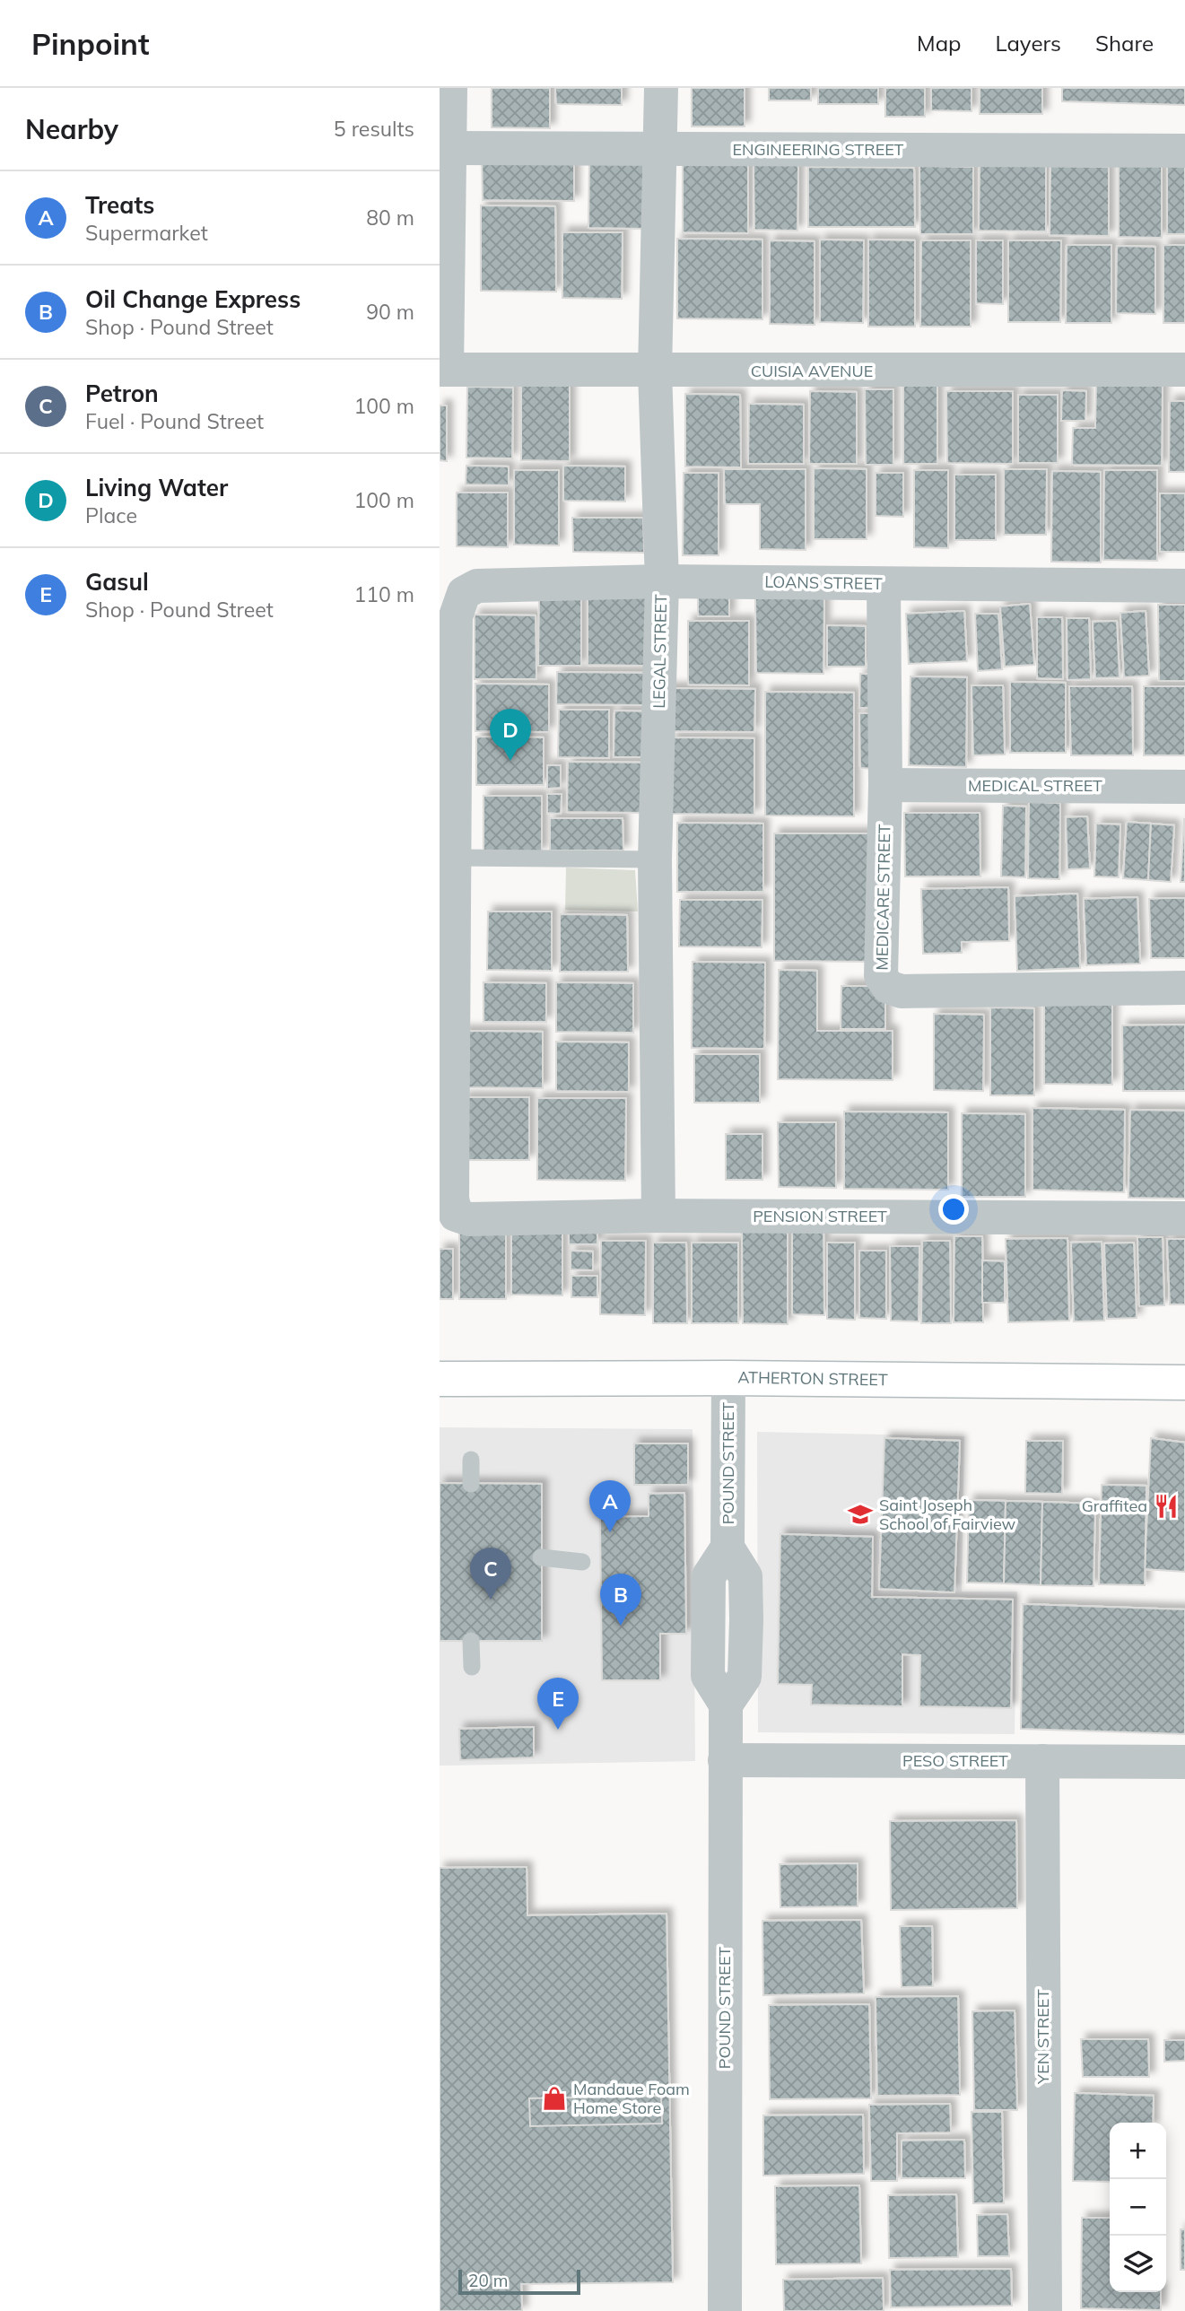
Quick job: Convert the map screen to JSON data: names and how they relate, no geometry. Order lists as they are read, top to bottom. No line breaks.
{"streets":{"street":["ENGINEERING STREET","CUISIA AVENUE","LOANS STREET","LEGAL STREET","MEDICAL STREET","MEDICARE STREET","PENSION STREET","ATHERTON STREET","POUND STREET","PESO STREET","YEN STREET"]},"crossings":[["ENGINEERING STREET","LEGAL STREET"],["CUISIA AVENUE","LEGAL STREET"],["LOANS STREET","LEGAL STREET"],["LOANS STREET","MEDICARE STREET"],["LOANS STREET","PENSION STREET"],["LEGAL STREET","PENSION STREET"],["MEDICAL STREET","MEDICARE STREET"],["ATHERTON STREET","POUND STREET"],["POUND STREET","PESO STREET"],["PESO STREET","YEN STREET"]],"places":{"restaurant":["Graffitea"],"school or university":["Saint Joseph School of Fairview"],"shop":["Mandaue Foam Home Store"]},"scale_bar":"20 m","page":{"header":"Pinpoint","nav":["Map","Layers","Share"],"heading":["Nearby","5 results"],"list":[{"mark":"A","name":"Treats","note":"Supermarket","value":"80 m"},{"mark":"B","name":"Oil Change Express","note":"Shop · Pound Street","value":"90 m"},{"mark":"C","name":"Petron","note":"Fuel · Pound Street","value":"100 m"},{"mark":"D","name":"Living Water","note":"Place","value":"100 m"},{"mark":"E","name":"Gasul","note":"Shop · Pound Street","value":"110 m"}],"pins":["D","A","C","B","E"],"map_buttons":["+","−"],"scale":"20 m"}}
